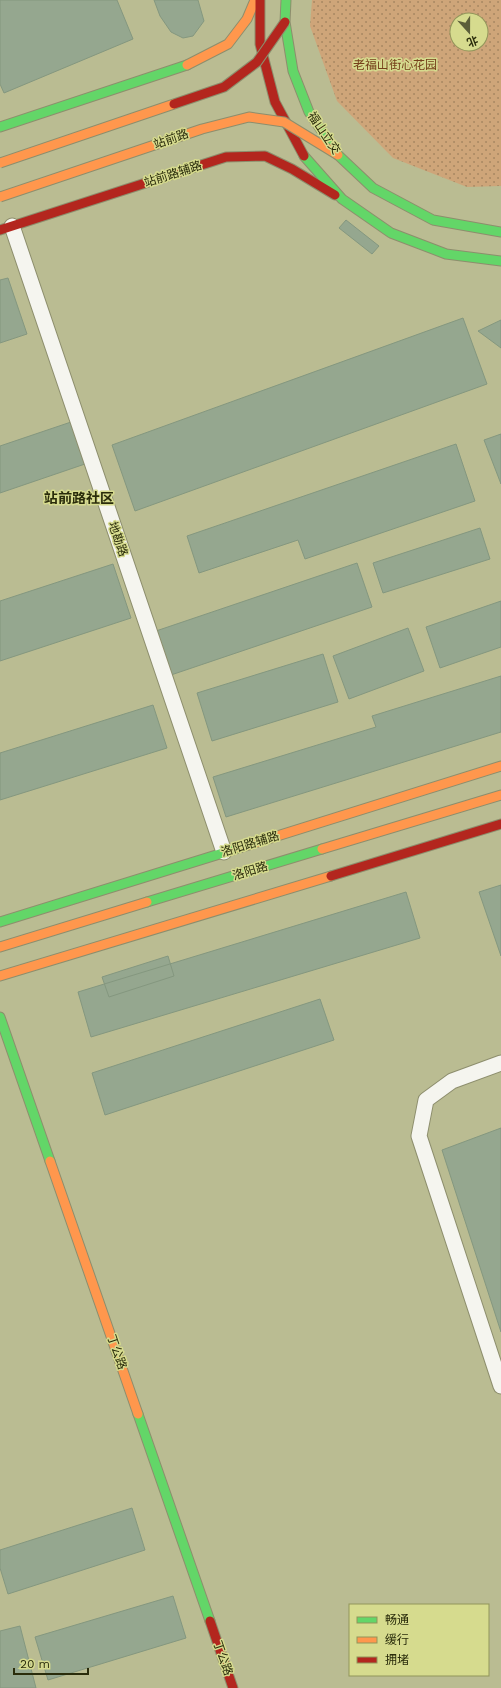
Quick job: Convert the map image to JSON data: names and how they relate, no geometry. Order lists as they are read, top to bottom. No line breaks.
{"streets":{"street":["福山立交","站前路","站前路辅路","洛阳路辅路","洛阳路","丁公路"],"lane":["地勘路"]},"crossings":[["福山立交","站前路"],["站前路辅路","地勘路"],["地勘路","洛阳路辅路"]],"districts":["站前路社区"],"parks":["老福山街心花园"],"legend":["畅通","缓行","拥堵"],"scale_bar":"20 m","north":"bottom"}
